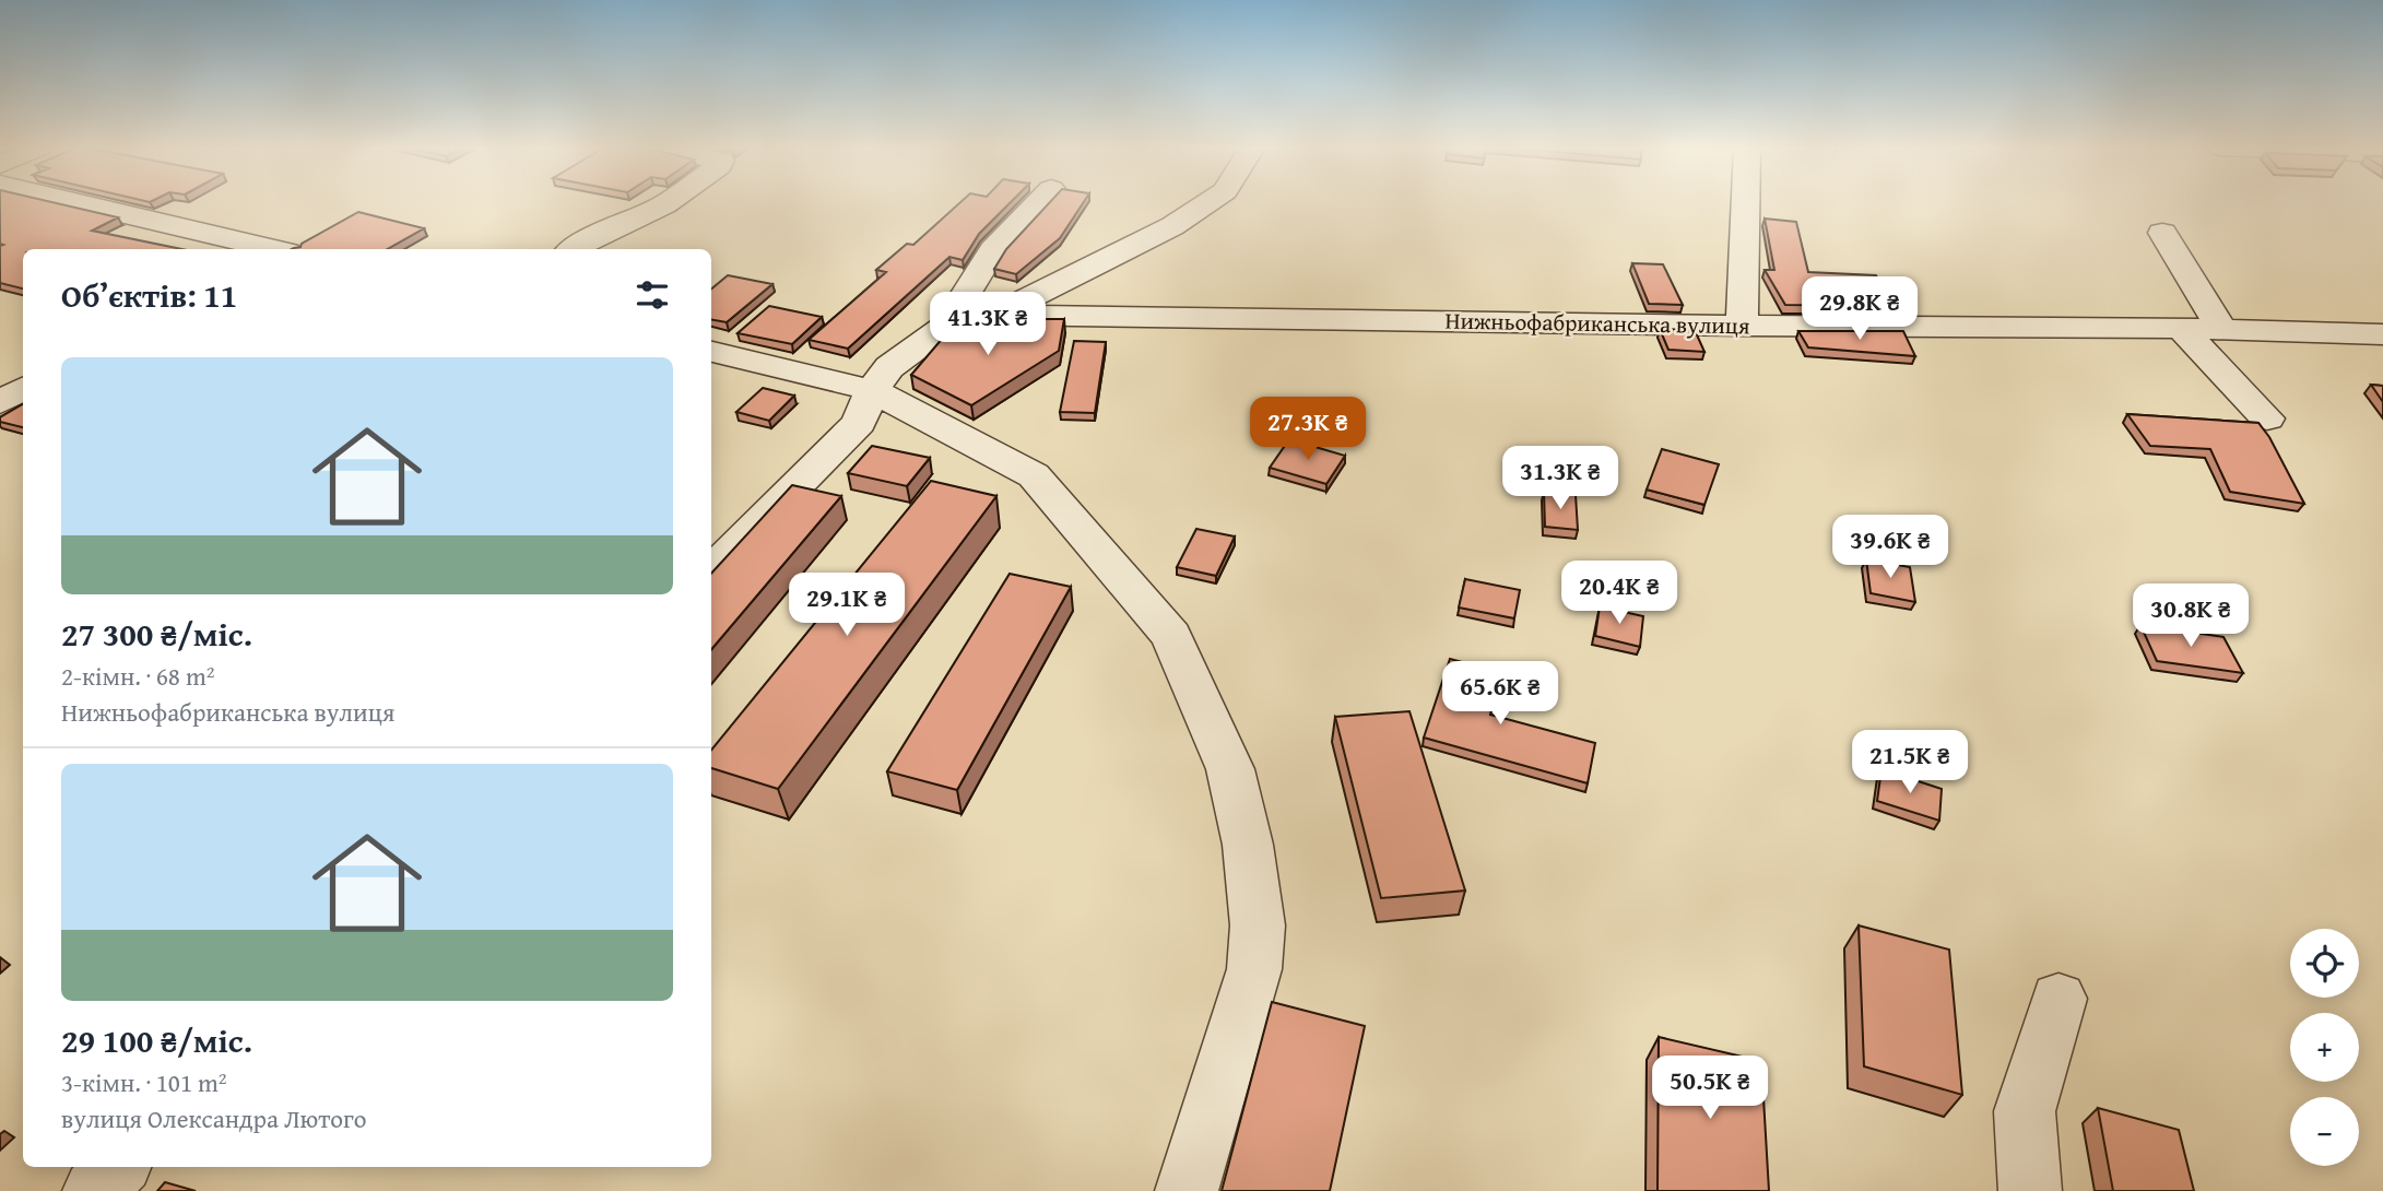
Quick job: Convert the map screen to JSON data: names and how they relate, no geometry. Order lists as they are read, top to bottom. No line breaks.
{"streets":{"street":["Нижньофабриканська вулиця"]},"page":{"heading":"Об’єктів: 11","price":["29.8K ₴","41.3K ₴","27.3K ₴","31.3K ₴","39.6K ₴","20.4K ₴","29.1K ₴","30.8K ₴","65.6K ₴","21.5K ₴","50.5K ₴"],"list":[{"name":"27 300 ₴/міс.","note":"2-кімн. · 68 m² · Нижньофабриканська вулиця"},{"name":"29 100 ₴/міс.","note":"3-кімн. · 101 m² · вулиця Олександра Лютого"}],"map_buttons":["+","−"]}}
